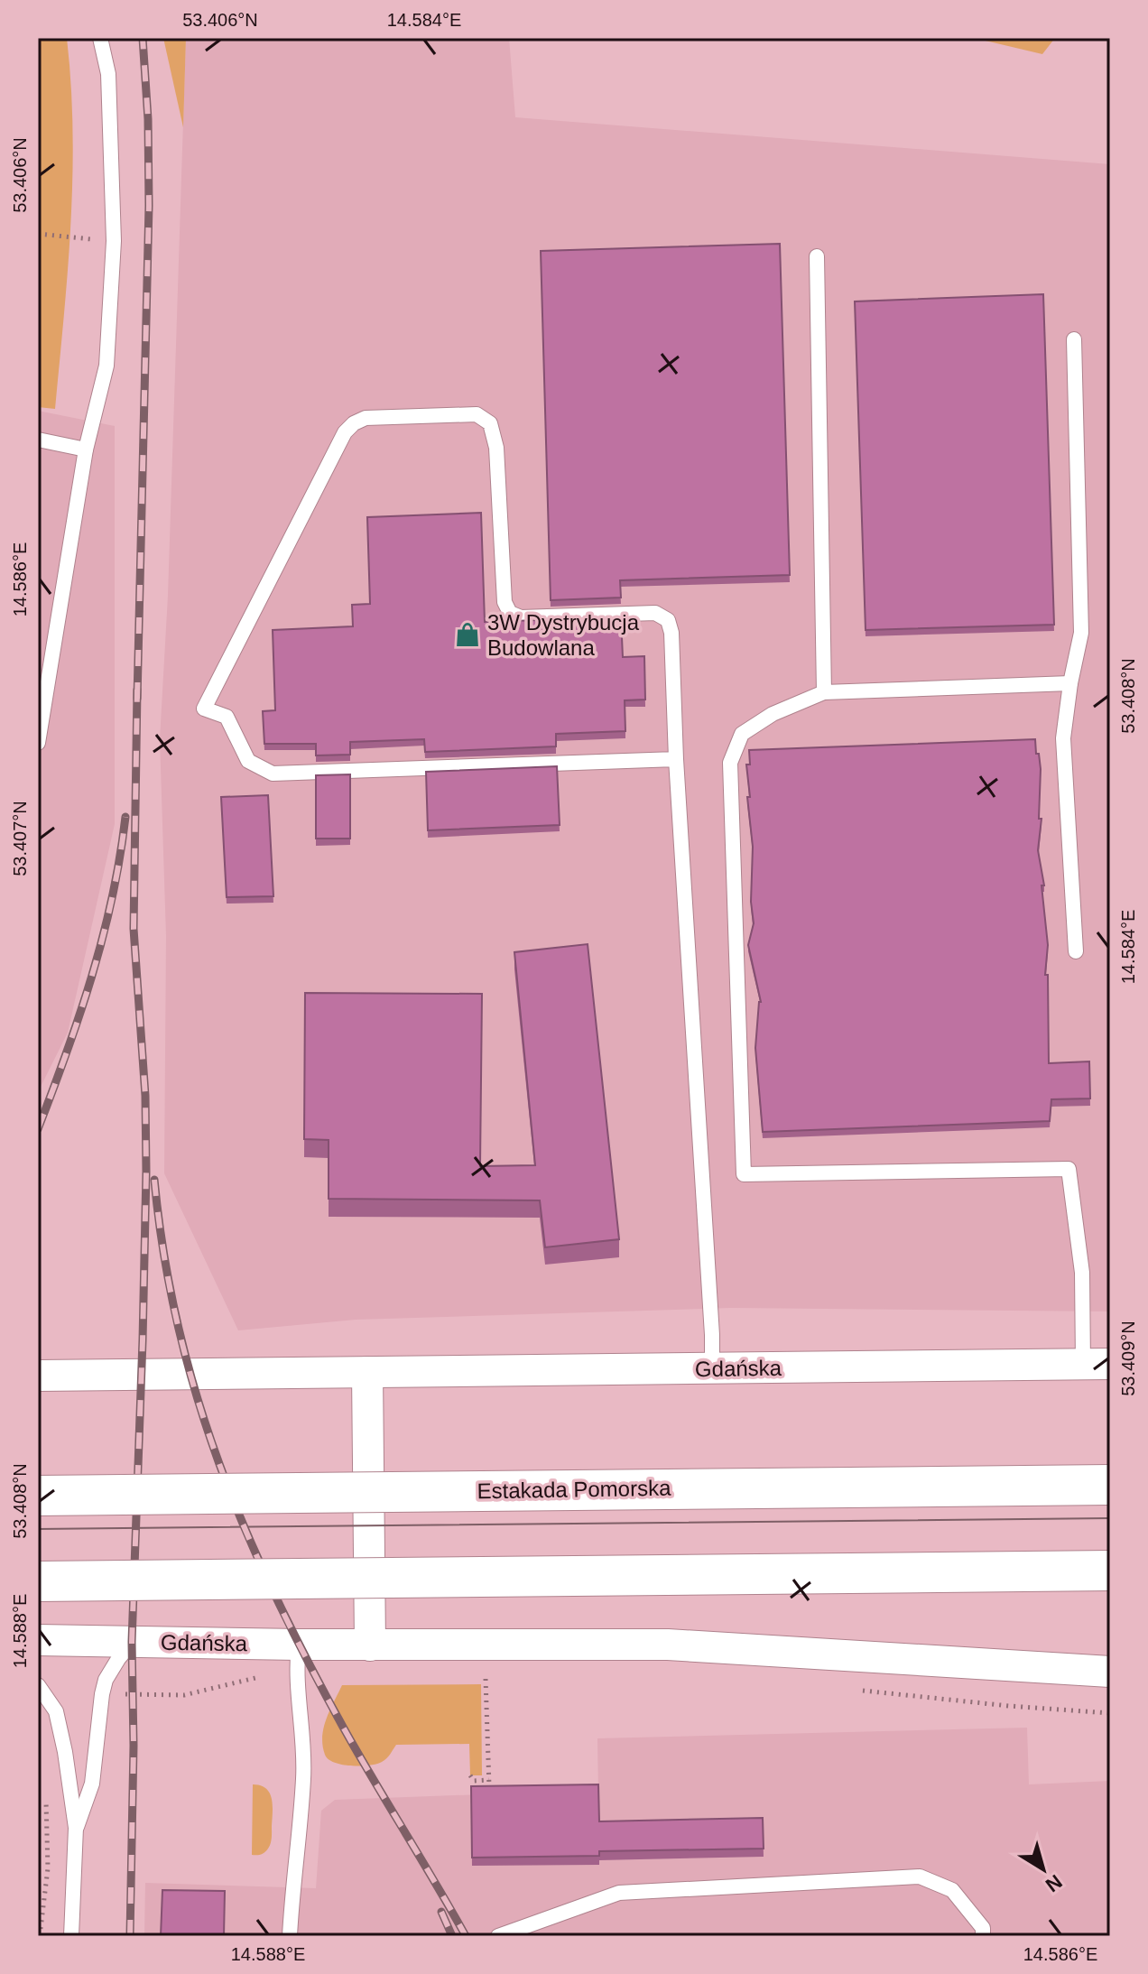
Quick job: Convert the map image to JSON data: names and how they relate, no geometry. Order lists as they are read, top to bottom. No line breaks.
{"streets":{"main road":["Estakada Pomorska"],"street":["Gdańska"]},"places":{"shop":["3W Dystrybucja Budowlana"]},"north":"bottom right","coordinates":["53.406°N","14.584°E","14.586°E","53.408°N","53.407°N","53.409°N","14.588°E"]}
